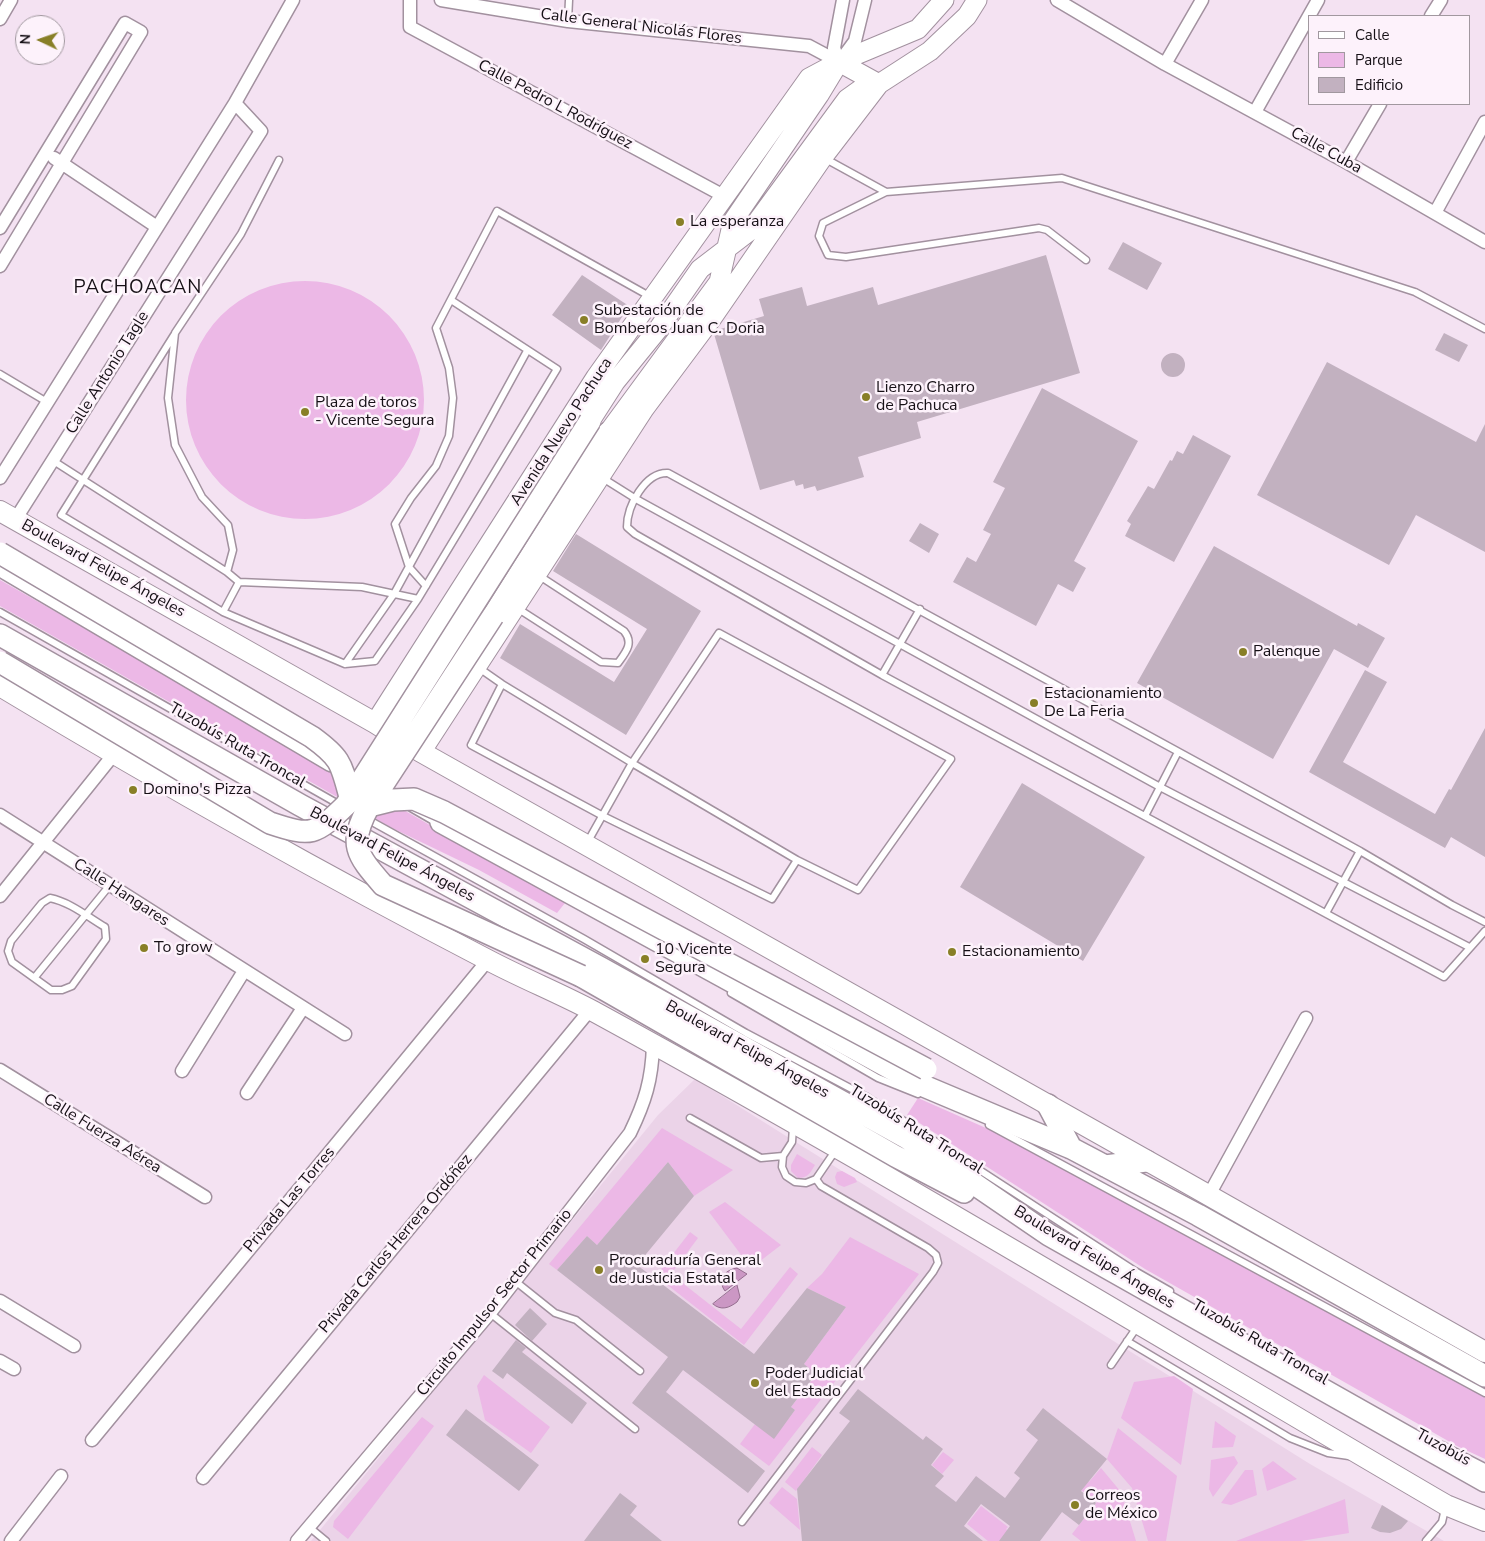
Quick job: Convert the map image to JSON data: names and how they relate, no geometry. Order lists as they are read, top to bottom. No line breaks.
{"streets":{"highway":["Boulevard Felipe Ángeles"],"main road":["Avenida Nuevo Pachuca"],"street":["Calle General Nicolás Flores","Calle Pedro L Rodríguez","Calle Cuba","Calle Antonio Tagle","Calle Hangares","Calle Fuerza Aérea","Privada Las Torres","Privada Carlos Herrera Ordóñez","Circuito Impulsor Sector Primario"],"lane":["Tuzobús Ruta Troncal","Tuzobús"]},"crossings":[["Calle General Nicolás Flores","Avenida Nuevo Pachuca"],["Calle Pedro L Rodríguez","Avenida Nuevo Pachuca"],["Calle Antonio Tagle","Boulevard Felipe Ángeles"],["Avenida Nuevo Pachuca","Boulevard Felipe Ángeles"]],"districts":["PACHOACAN"],"places":["La esperanza","Subestación de Bomberos Juan C. Doria","Lienzo Charro de Pachuca","Plaza de toros - Vicente Segura","Palenque","Estacionamiento De La Feria","Domino's Pizza","To grow","Estacionamiento","10 Vicente Segura","Procuraduría General de Justicia Estatal","Poder Judicial del Estado","Correos de México"],"legend":["Calle","Parque","Edificio"],"north":"left"}
